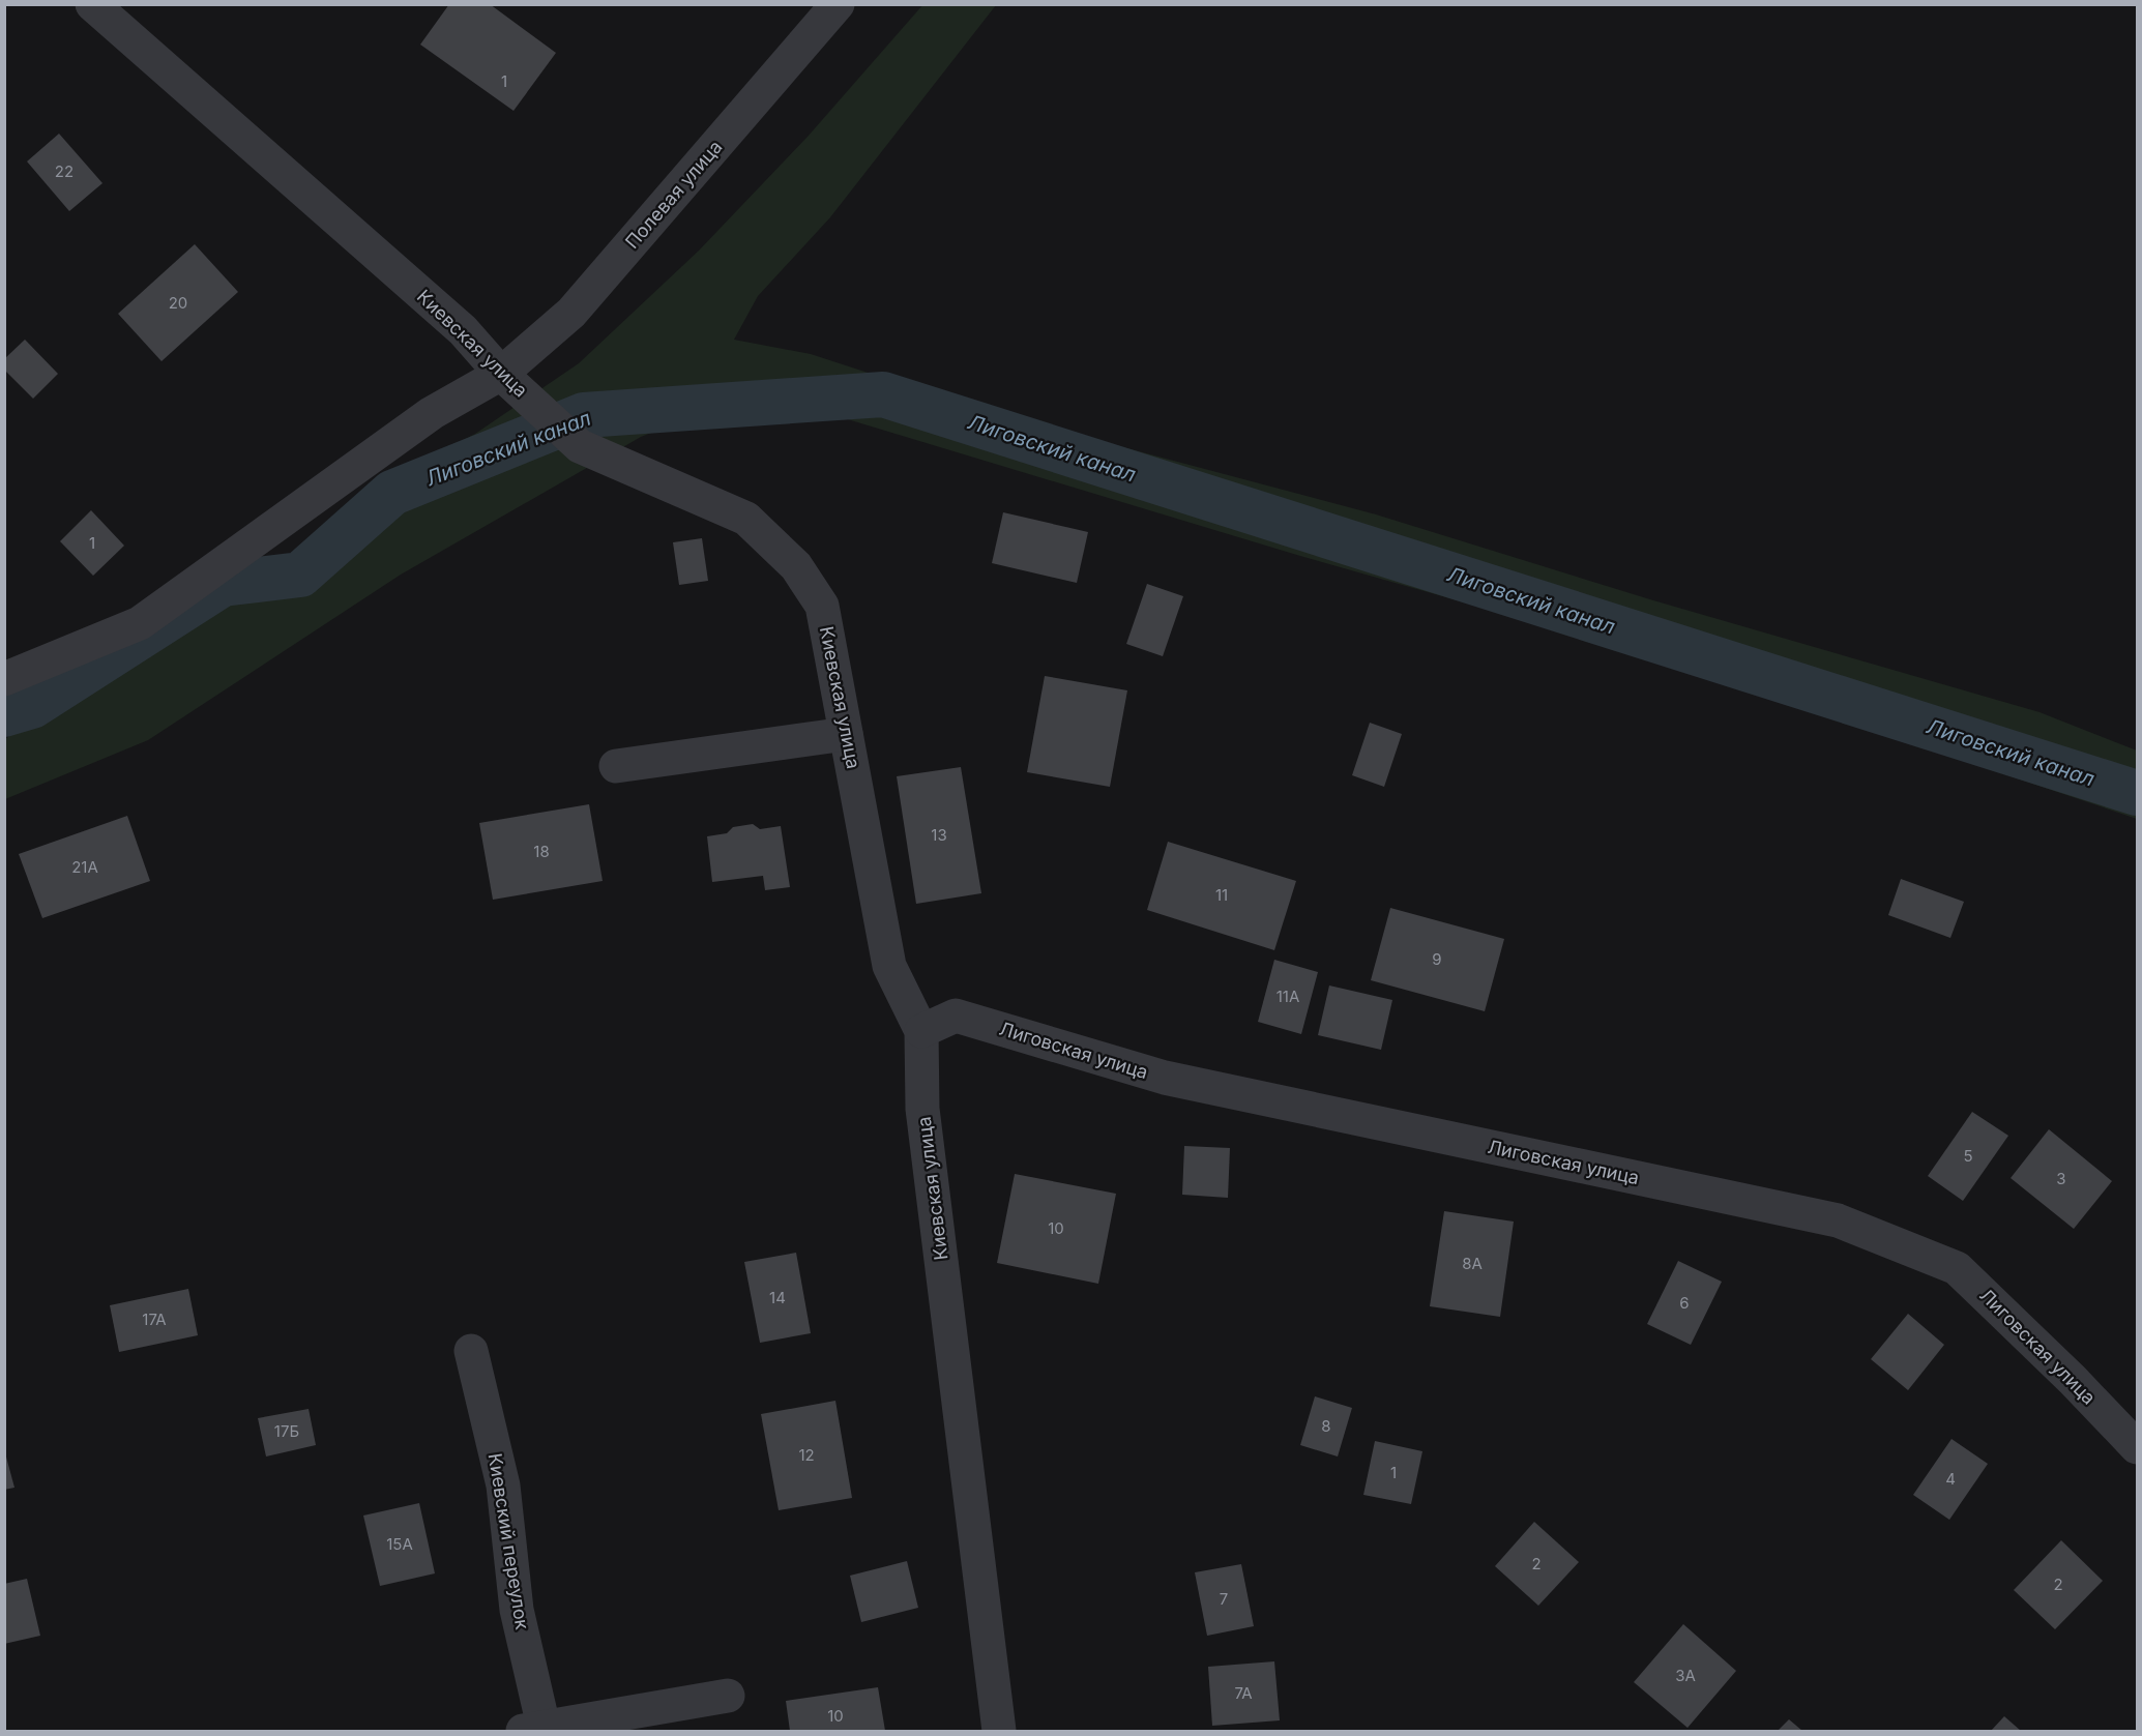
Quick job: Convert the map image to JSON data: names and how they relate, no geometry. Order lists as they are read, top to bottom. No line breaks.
{"streets":{"street":["Полевая улица","Киевская улица","Лиговская улица","Киевский переулок"]},"crossings":[["Полевая улица","Киевская улица"],["Киевская улица","Лиговская улица"]],"water":["Лиговский канал"],"house_numbers":["1","22","20","1","13","18","21А","11","9","11А","5","3","10","8А","14","6","17А","8","17Б","12","1","4","15А","2","2","7","3А","7А","10"]}
